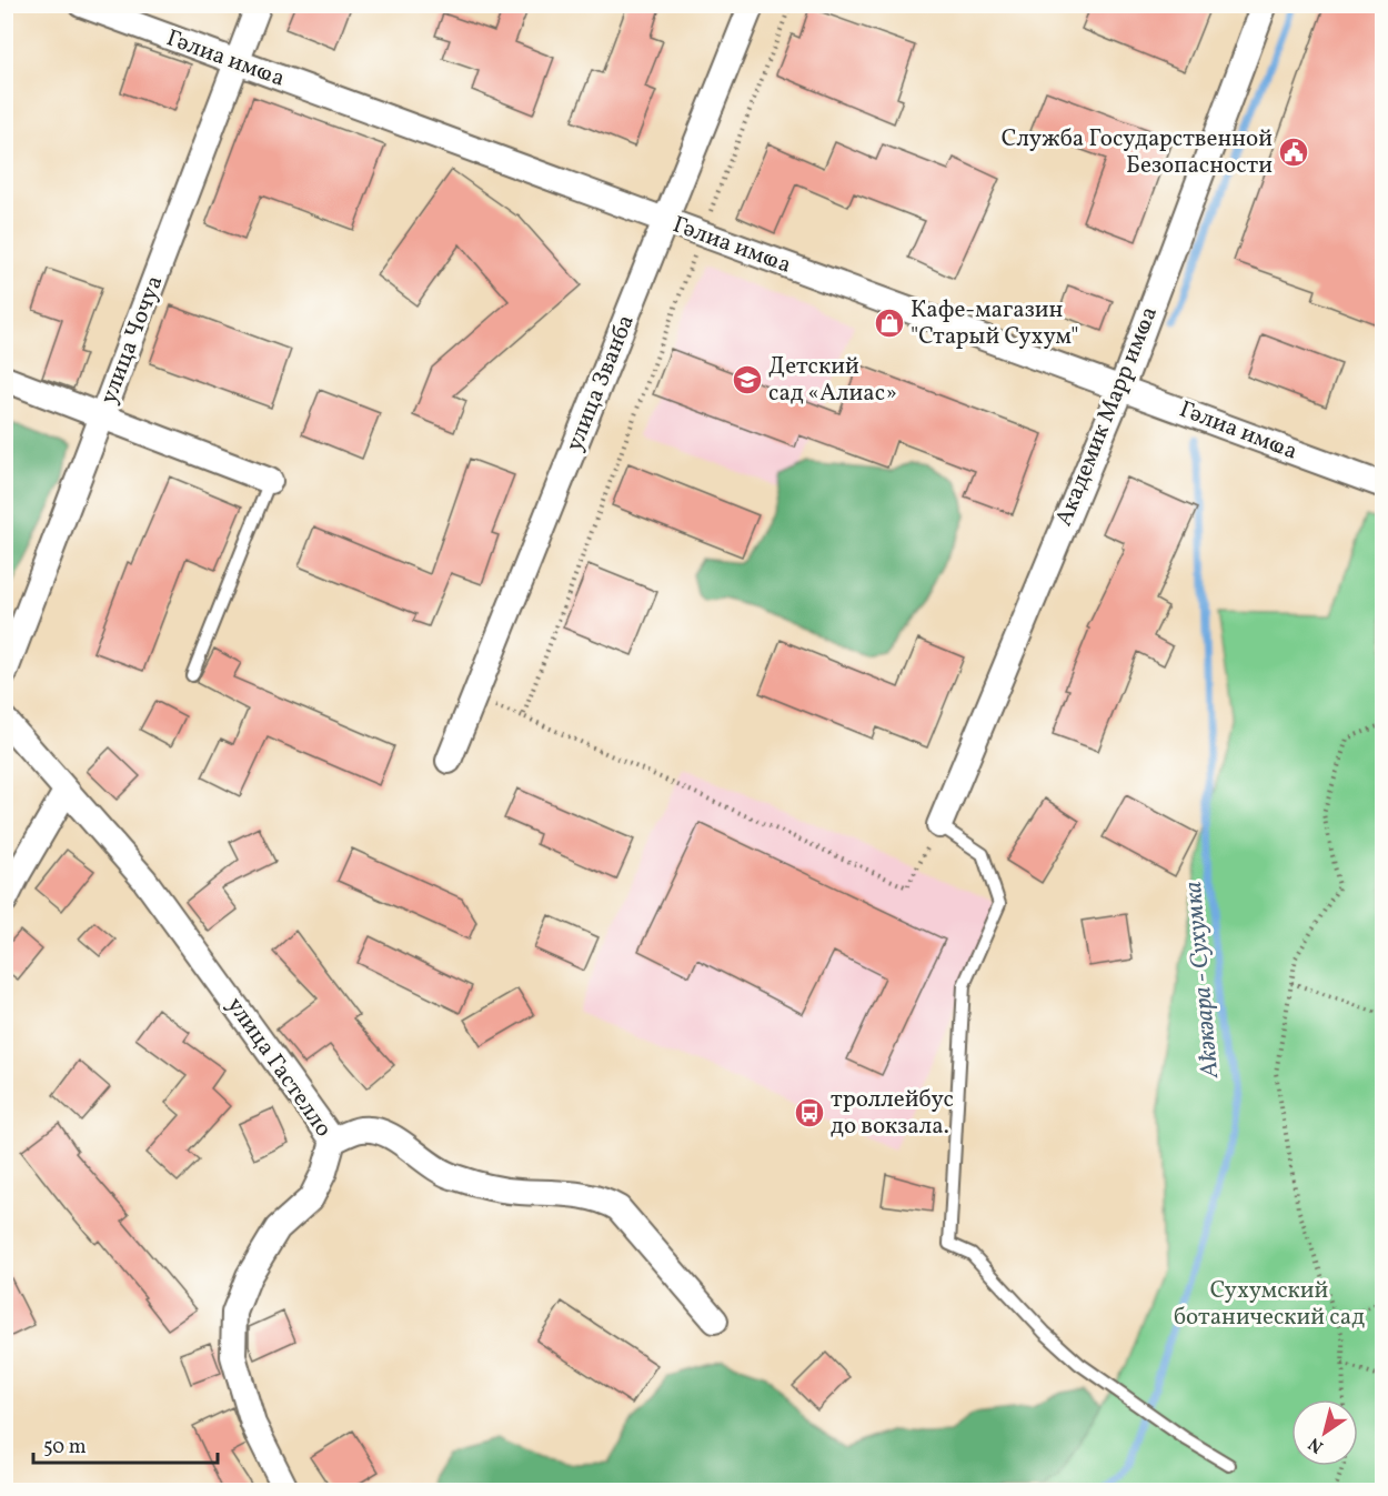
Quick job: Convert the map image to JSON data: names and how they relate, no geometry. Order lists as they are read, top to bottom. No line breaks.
{"streets":{"street":["Гәлиа имҩа","улица Чочуа","улица Званба","Академик Марр имҩа","улица Гастелло"]},"crossings":[["Гәлиа имҩа","улица Чочуа"],["Гәлиа имҩа","улица Званба"],["Гәлиа имҩа","Академик Марр имҩа"]],"water":["Аҟәкәара - Сухумка"],"parks":["Сухумский ботанический сад"],"places":{"public building":["Служба Государственной Безопасности"],"shop":["Кафе-магазин \"Старый Сухум\""],"school or university":["Детский сад «Алиас»"],"bus stop":["троллейбус до вокзала."]},"scale_bar":"50 m","north":"bottom left"}
